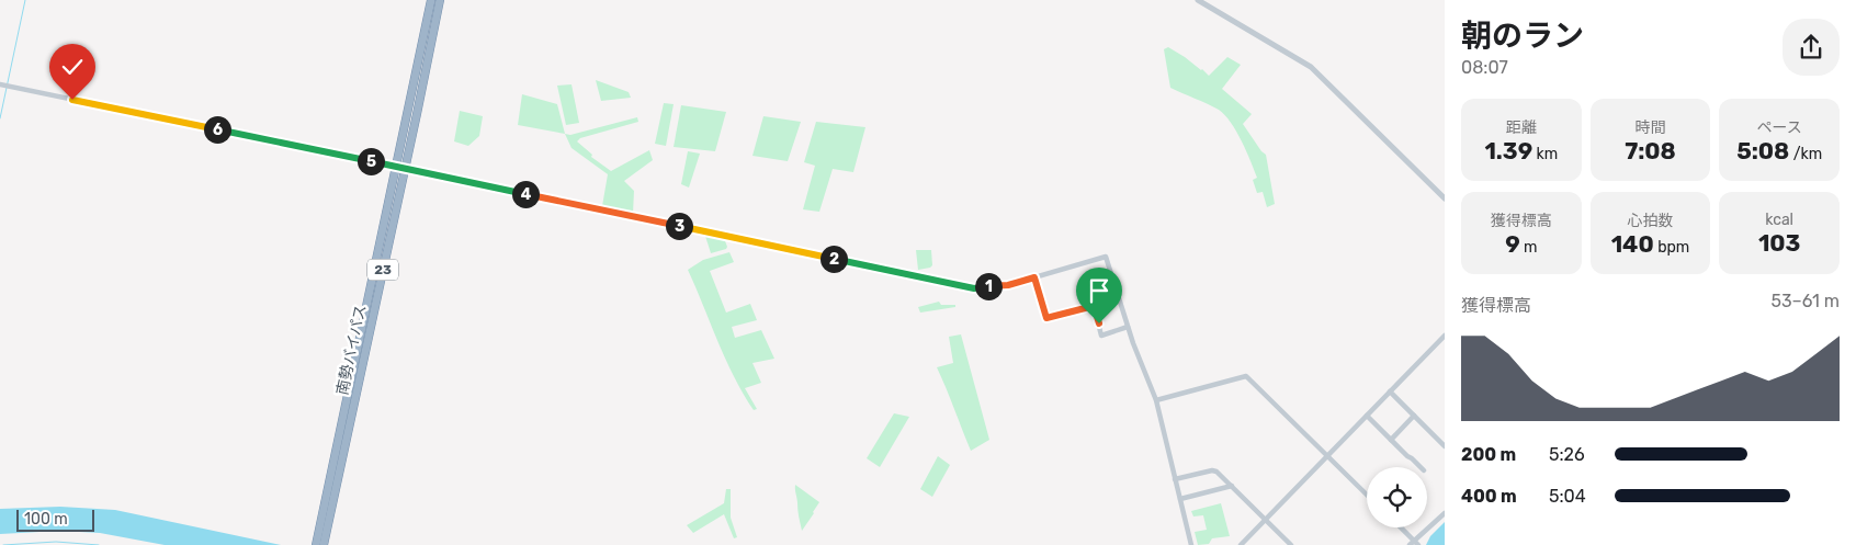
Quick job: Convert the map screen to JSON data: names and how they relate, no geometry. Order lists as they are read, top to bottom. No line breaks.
{"streets":{"highway":["23","南勢バイパス"]},"scale_bar":"100 m","page":{"heading":["朝のラン","08:07"],"stats":[["距離","1.39 km"],["時間","7:08"],["ペース","5:08 /km"],["獲得標高","9 m"],["心拍数","140 bpm"],["kcal","103"]],"pins":["6","5","4","3","2","1"],"chart":["獲得標高","53–61 m"],"list":[{"name":"200 m","note":"5:26"},{"name":"400 m","note":"5:04"}],"scale":"100 m"}}
